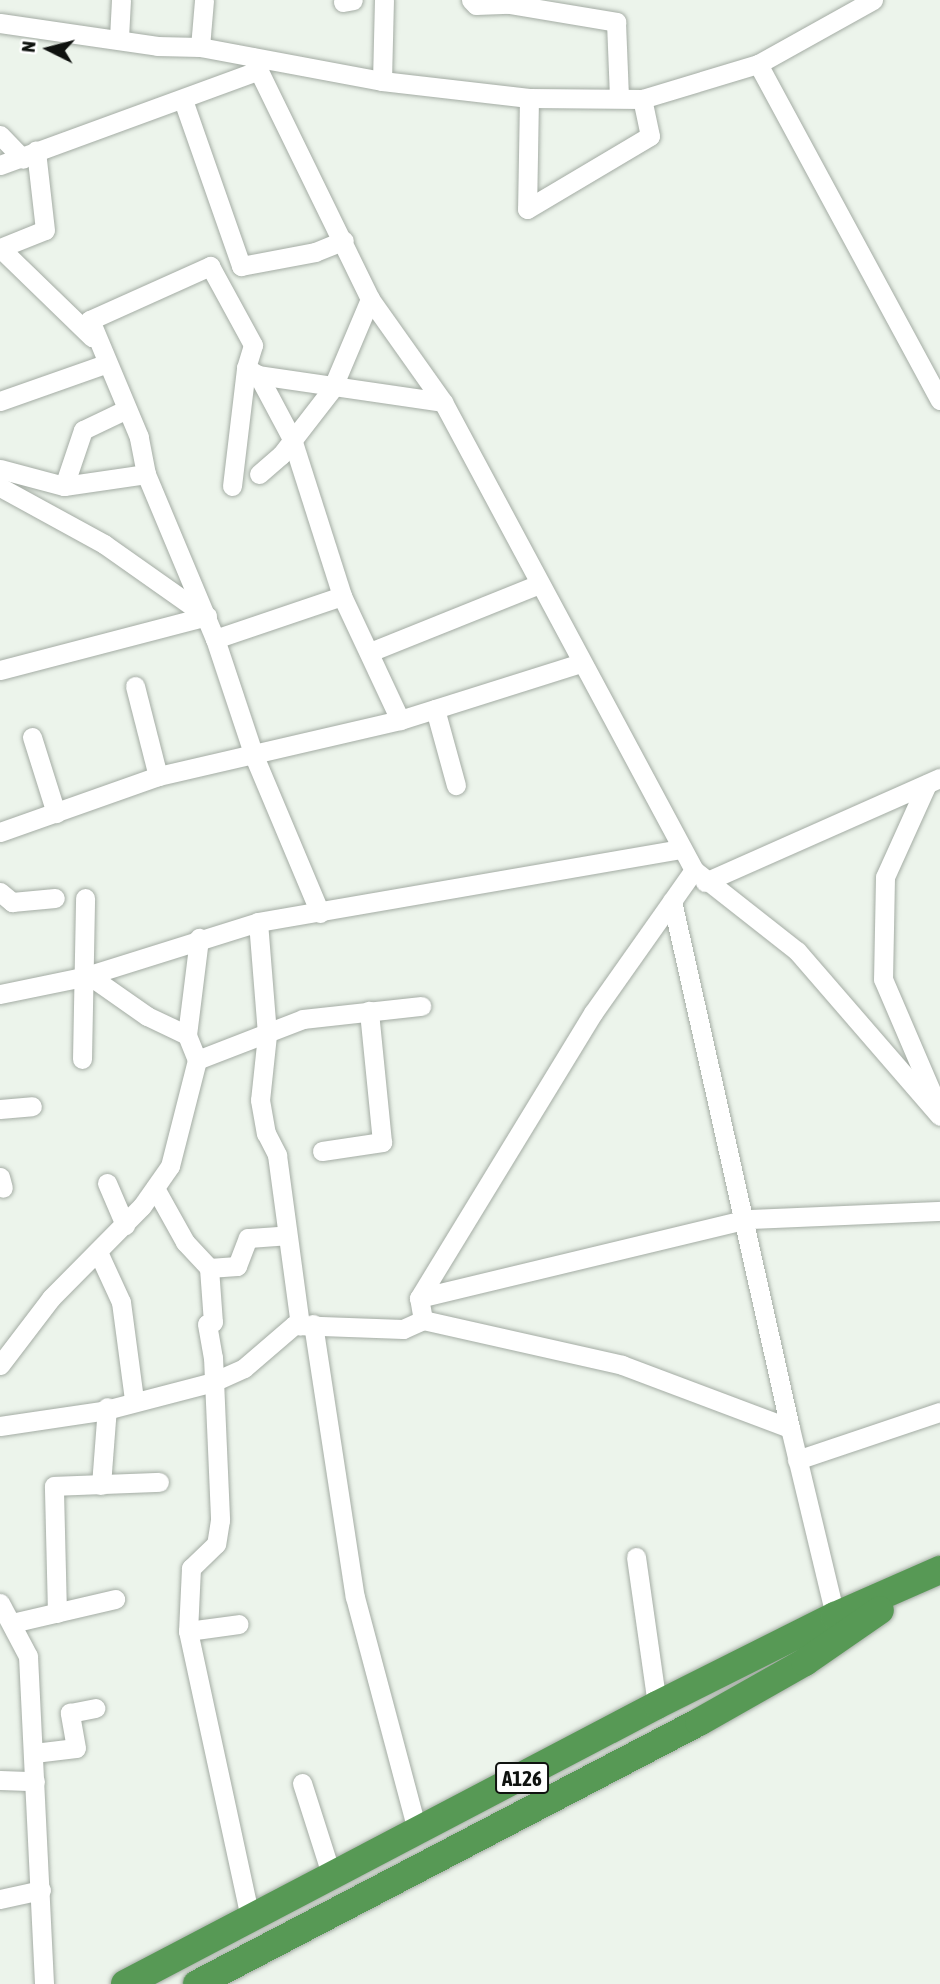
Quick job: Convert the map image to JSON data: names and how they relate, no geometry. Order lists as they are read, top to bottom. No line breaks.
{"streets":{"highway":["A126"]},"north":"left"}
